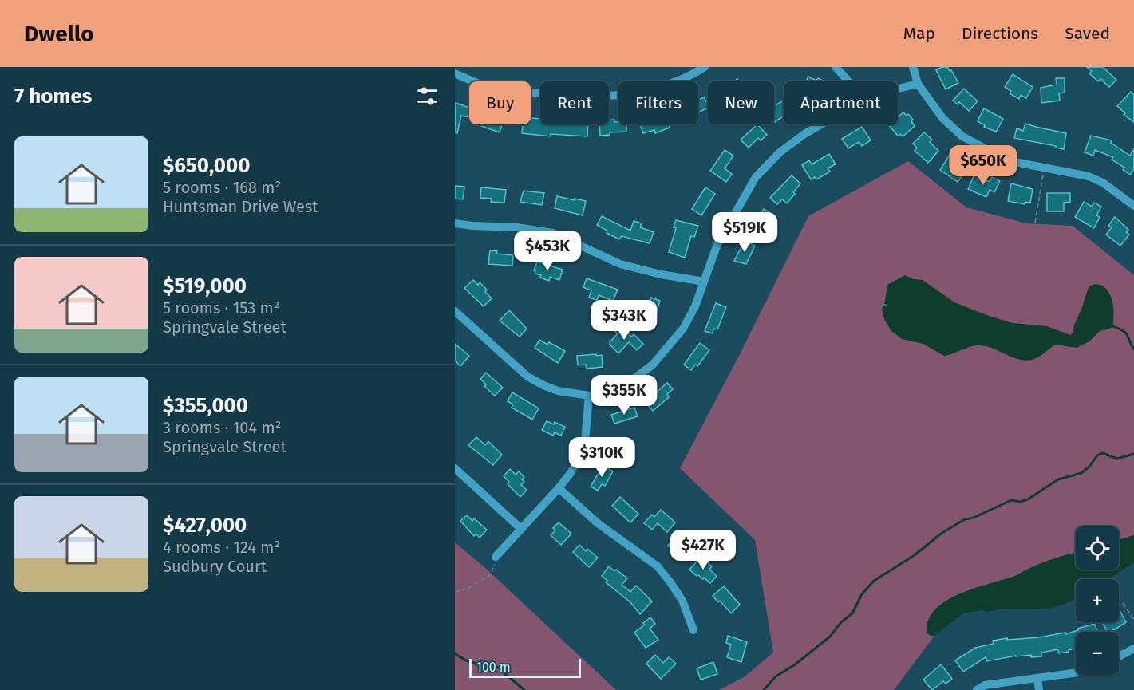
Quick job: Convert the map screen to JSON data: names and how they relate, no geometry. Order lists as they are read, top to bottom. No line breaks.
{"scale_bar":"100 m","page":{"header":"Dwello","nav":["Map","Directions","Saved"],"heading":"7 homes","chip":["Buy","Rent","Filters","New","Apartment"],"list":[{"name":"$650,000","note":"5 rooms · 168 m² · Huntsman Drive West"},{"name":"$519,000","note":"5 rooms · 153 m² · Springvale Street"},{"name":"$355,000","note":"3 rooms · 104 m² · Springvale Street"},{"name":"$427,000","note":"4 rooms · 124 m² · Sudbury Court"}],"price":["$650K","$519K","$453K","$343K","$355K","$310K","$427K"],"map_buttons":["+","−"],"scale":"100 m"}}
